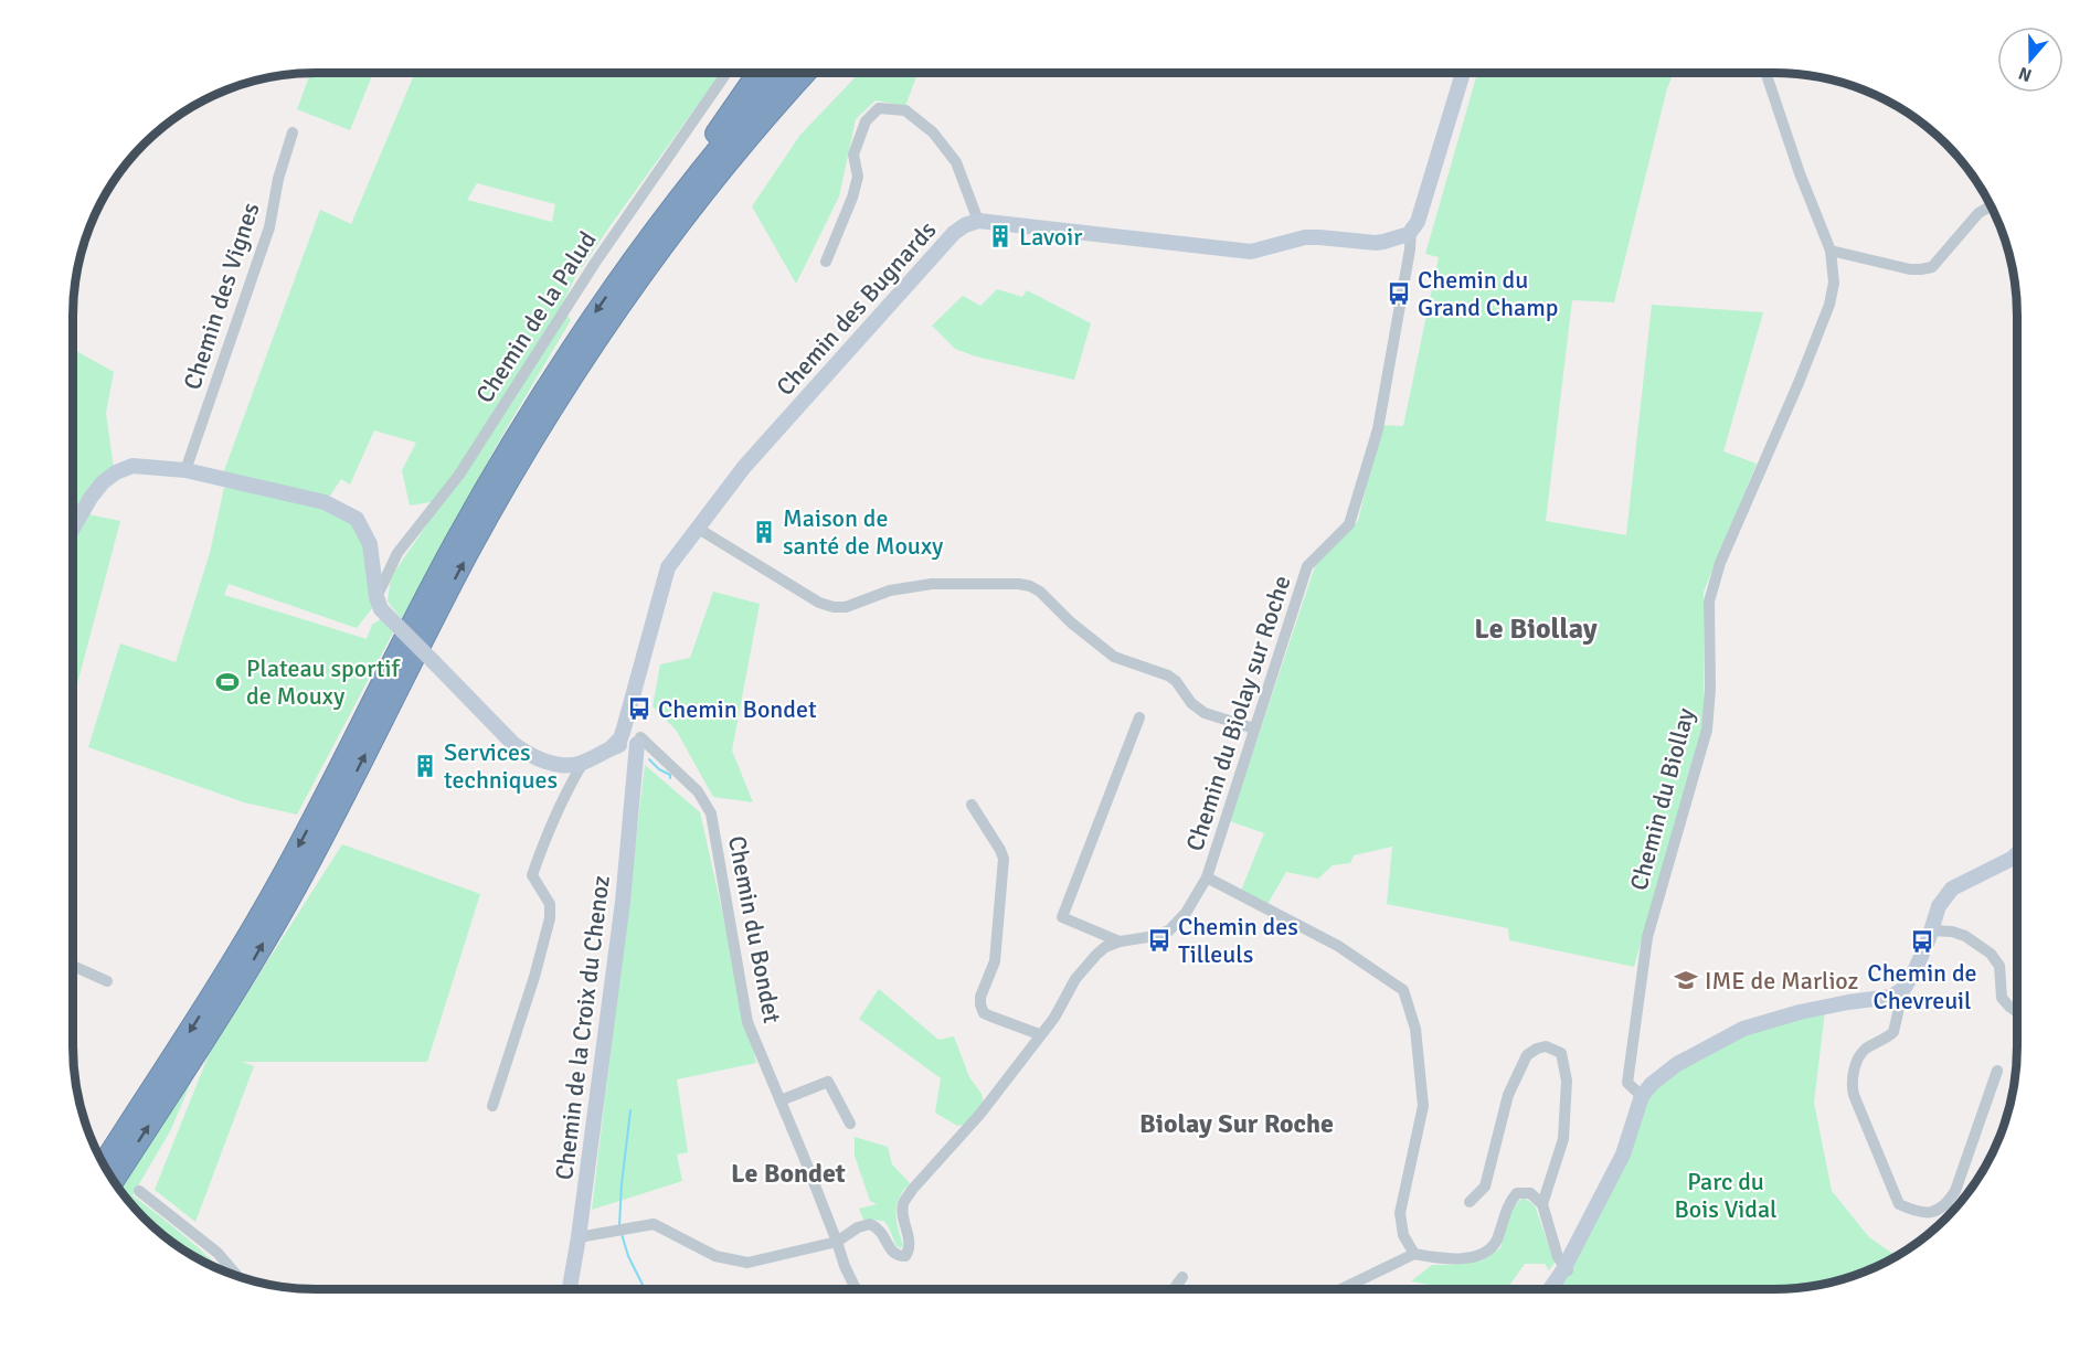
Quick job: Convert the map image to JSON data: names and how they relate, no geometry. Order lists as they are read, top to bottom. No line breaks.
{"streets":{"street":["Chemin des Vignes","Chemin des Bugnards","Chemin de la Palud","Chemin du Biolay sur Roche","Chemin du Biollay","Chemin du Bondet","Chemin de la Croix du Chenoz"]},"crossings":[["Chemin des Bugnards","Chemin du Bondet"],["Chemin des Bugnards","Chemin de la Croix du Chenoz"],["Chemin du Bondet","Chemin de la Croix du Chenoz"]],"districts":["Le Biollay","Biolay Sur Roche","Le Bondet"],"parks":["Parc du Bois Vidal"],"places":{"building":["Lavoir","Maison de santé de Mouxy","Services techniques"],"bus stop":["Chemin du Grand Champ","Chemin Bondet","Chemin des Tilleuls","Chemin de Chevreuil"],"sports":["Plateau sportif de Mouxy"],"school or university":["IME de Marlioz"]},"north":"bottom"}
